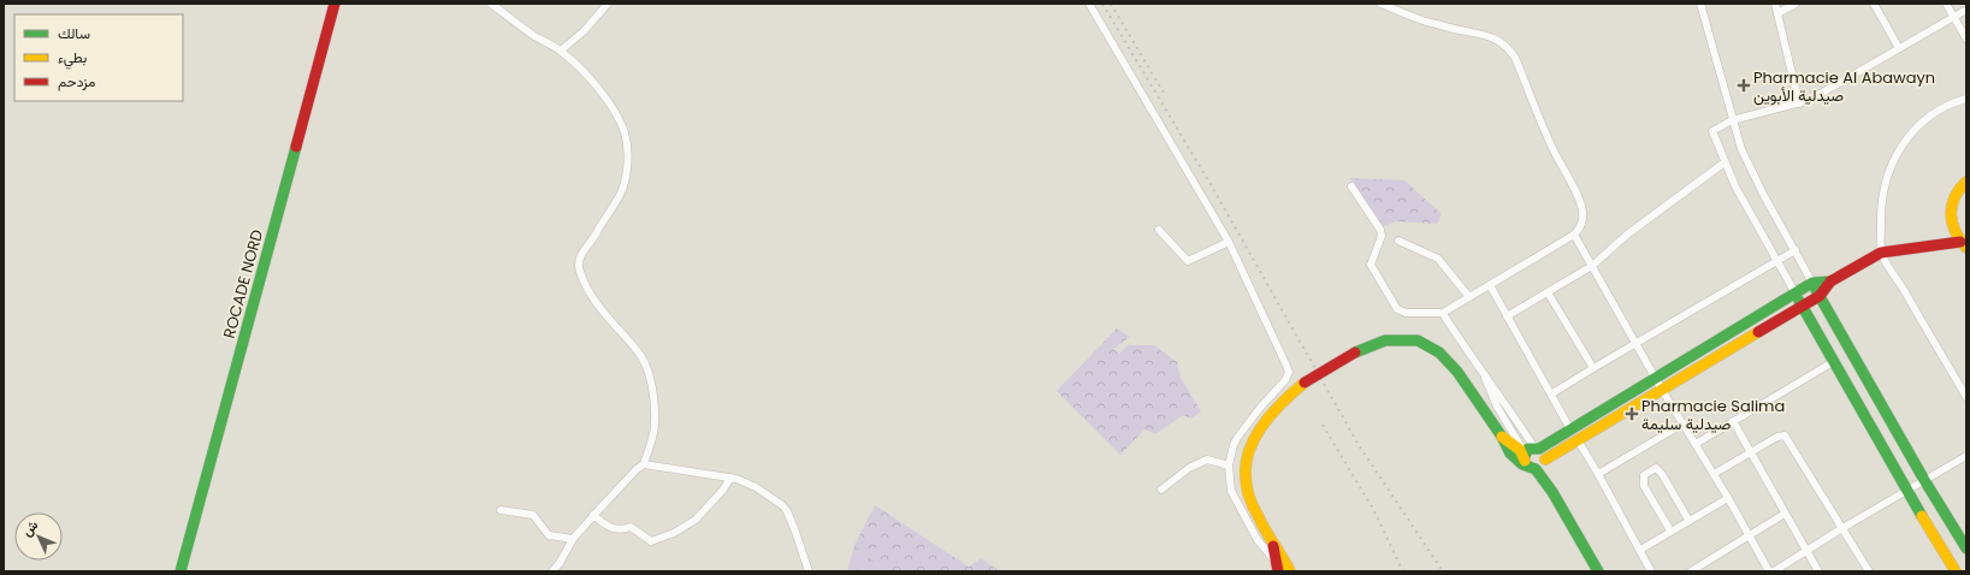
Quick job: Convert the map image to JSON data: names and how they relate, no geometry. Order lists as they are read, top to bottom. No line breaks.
{"streets":{"main road":["ROCADE NORD"]},"places":{"health":["Pharmacie Al Abawayn صيدلية الأبوين","Pharmacie Salima صيدلية سليمة"]},"legend":["سالك","بطيء","مزدحم"],"north":"top left"}
